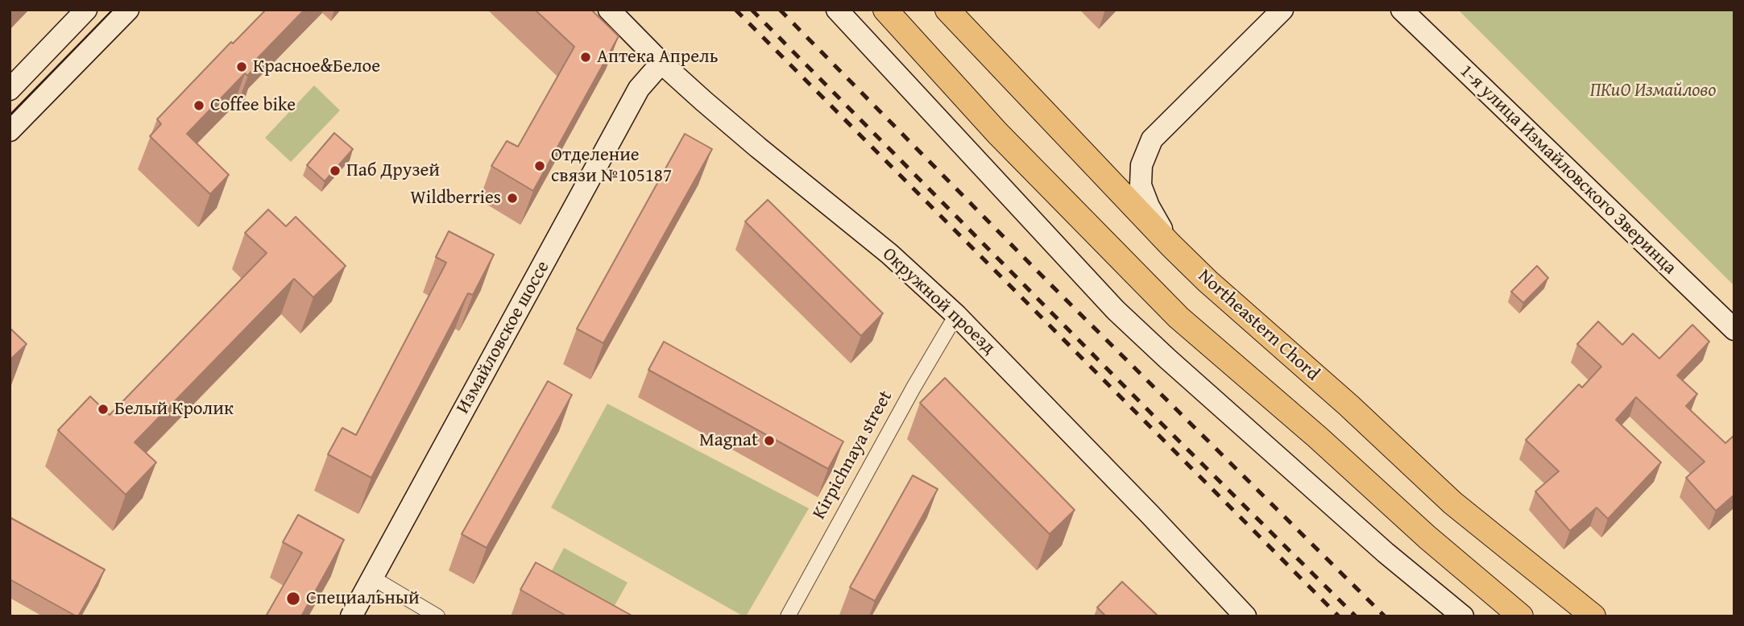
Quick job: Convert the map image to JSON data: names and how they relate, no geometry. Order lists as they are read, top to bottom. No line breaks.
{"streets":{"main road":["1-я улица Измайловского Зверинца","Окружной проезд","Northeastern Chord","Измайловское шоссе"],"street":["Kirpichnaya street"]},"crossings":[["Окружной проезд","Измайловское шоссе"],["Окружной проезд","Kirpichnaya street"]],"parks":["ПКиО Измайлово"],"places":["Аптека Апрель","Красное&Белое","Coffee bike","Отделение связи №105187","Паб Друзей","Wildberries","Белый Кролик","Magnat","Специальный"]}
